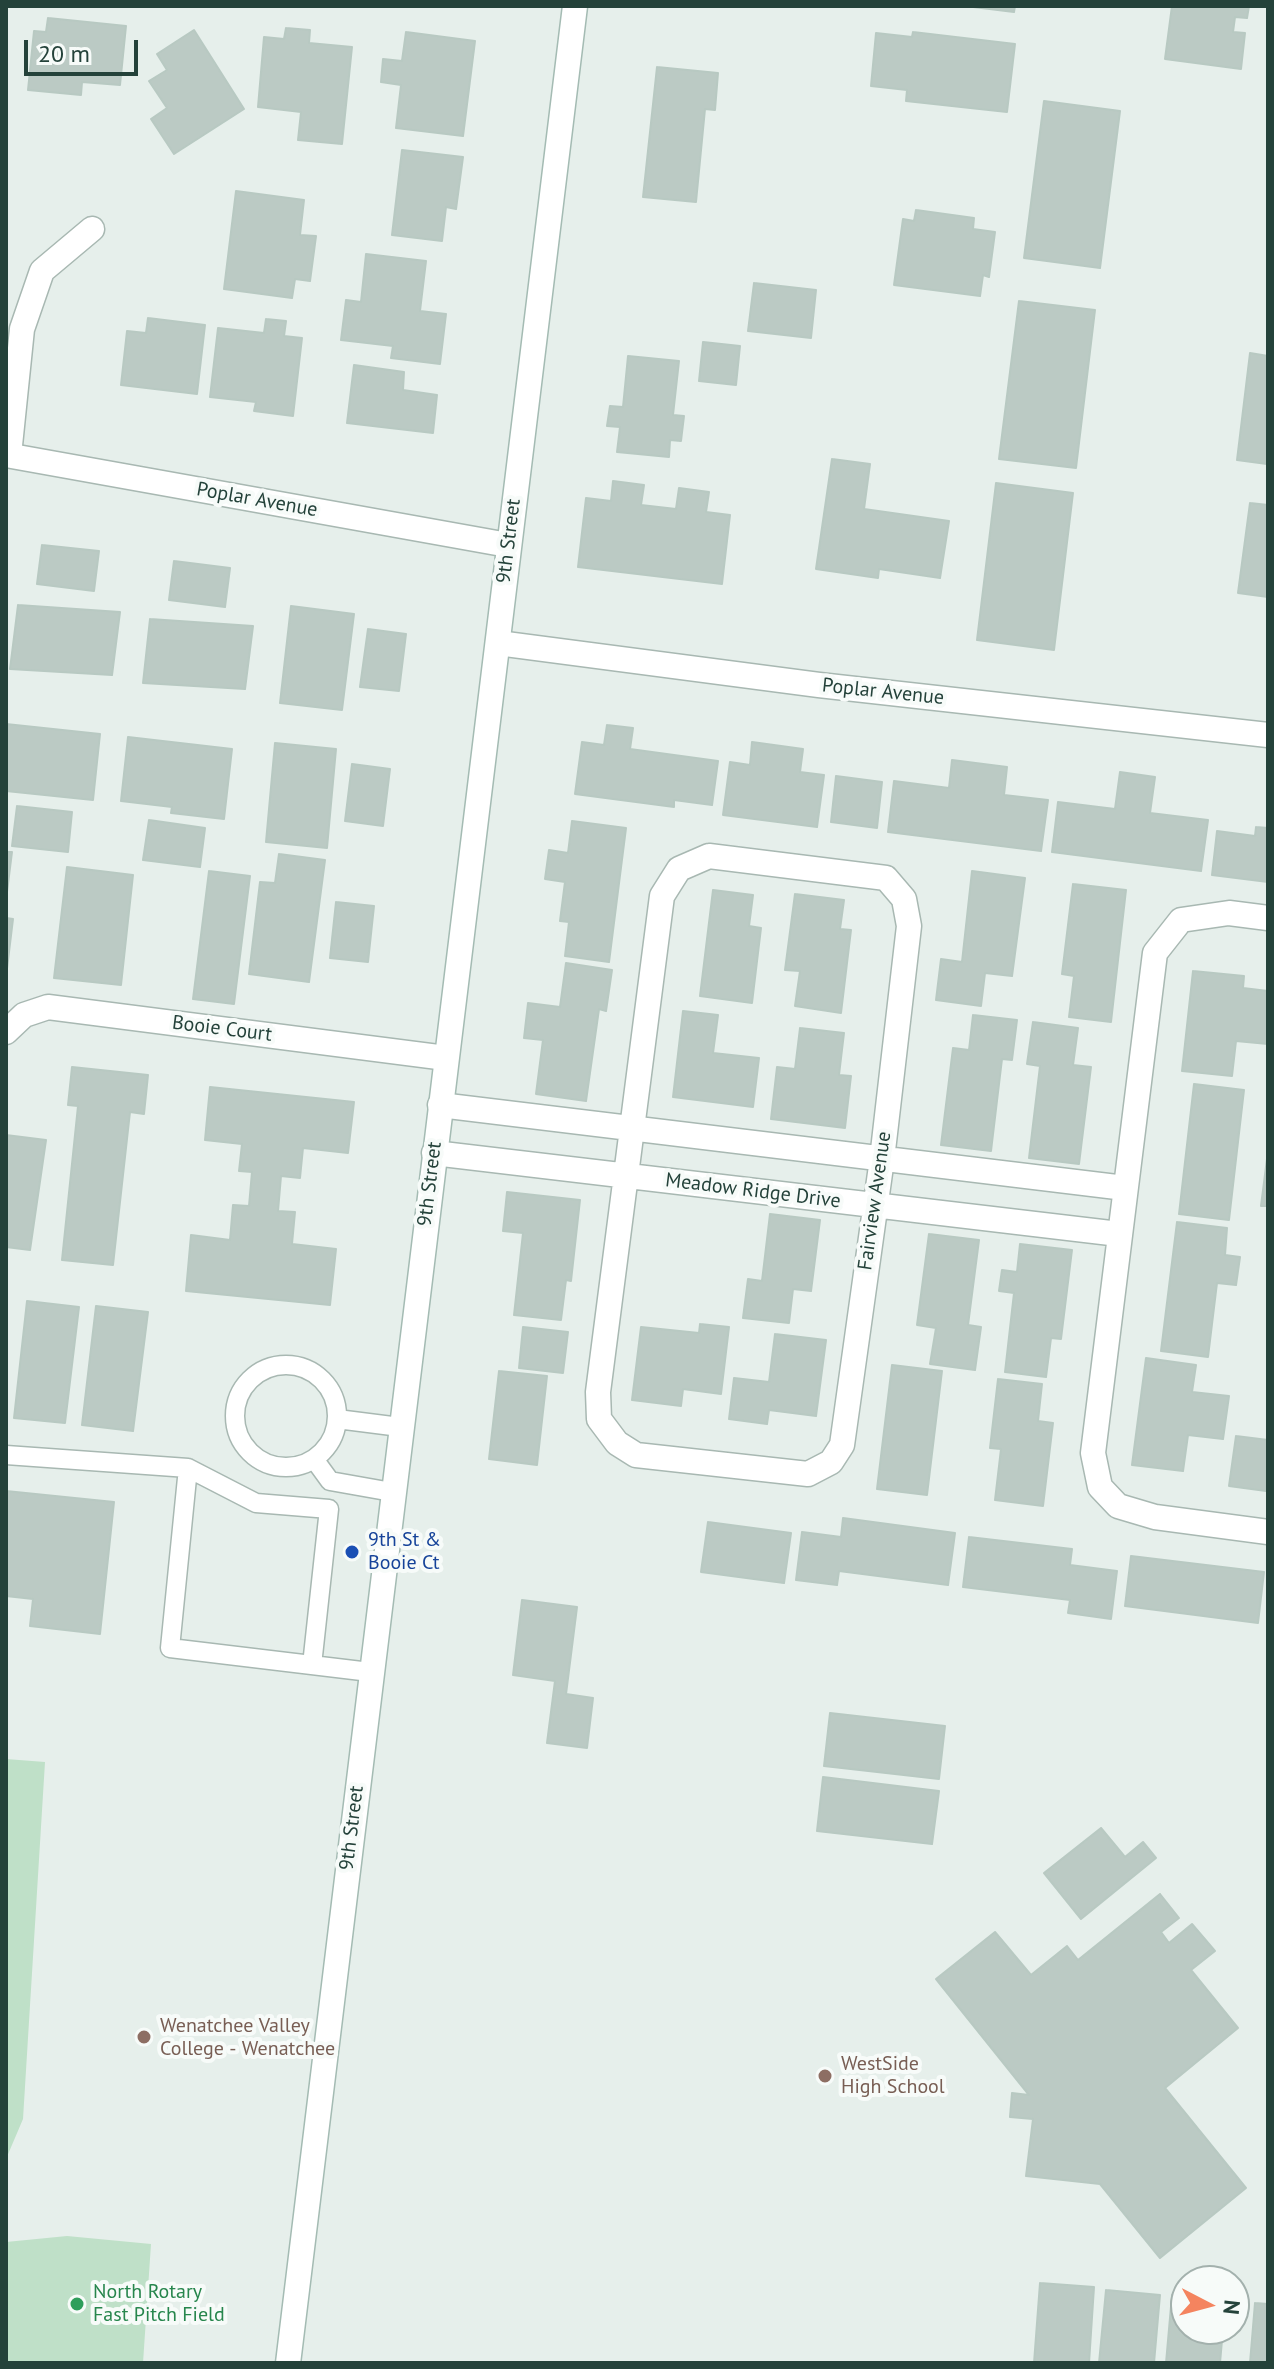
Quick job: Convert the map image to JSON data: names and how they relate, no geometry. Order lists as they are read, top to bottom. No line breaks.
{"streets":{"street":["Poplar Avenue","9th Street","Booie Court","Meadow Ridge Drive","Fairview Avenue"]},"crossings":[["Poplar Avenue","9th Street"],["9th Street","Booie Court"],["9th Street","Meadow Ridge Drive"],["Meadow Ridge Drive","Fairview Avenue"]],"places":["9th St & Booie Ct","Wenatchee Valley College - Wenatchee","WestSide High School","North Rotary Fast Pitch Field"],"scale_bar":"20 m","north":"right"}
